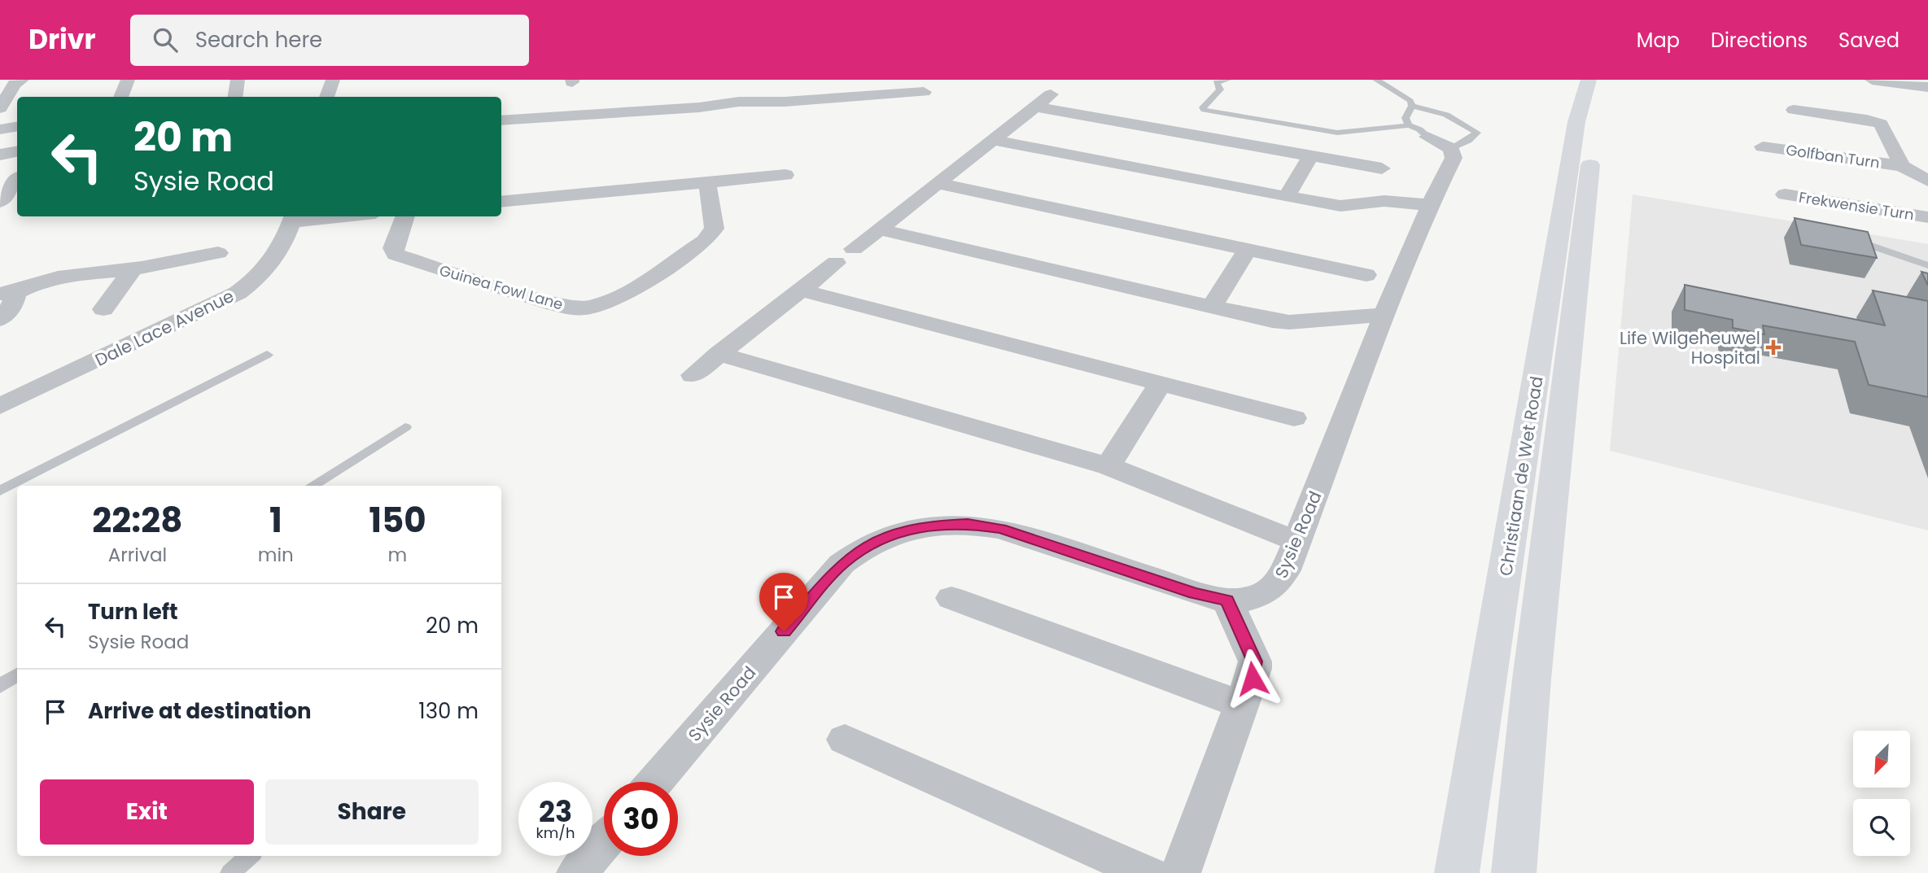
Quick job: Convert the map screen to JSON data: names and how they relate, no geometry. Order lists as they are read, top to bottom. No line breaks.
{"streets":{"main road":["Christiaan de Wet Road"],"street":["Golfban Turn","Frekwensie Turn","Guinea Fowl Lane","Dale Lace Avenue","Sysie Road"]},"places":{"health":["Life Wilgeheuwel Hospital"]},"north":"bottom left","page":{"header":"Drivr","search":"Search here","nav":["Map","Directions","Saved"],"turn":["20 m","Sysie Road"],"eta":["22:28","Arrival","1","min","150","m"],"list":[{"name":"Turn left","note":"Sysie Road","value":"20 m"},{"name":"Arrive at destination","value":"130 m"}],"buttons":["Exit","Share"],"speed":"23 km/h","limit":"30"}}
